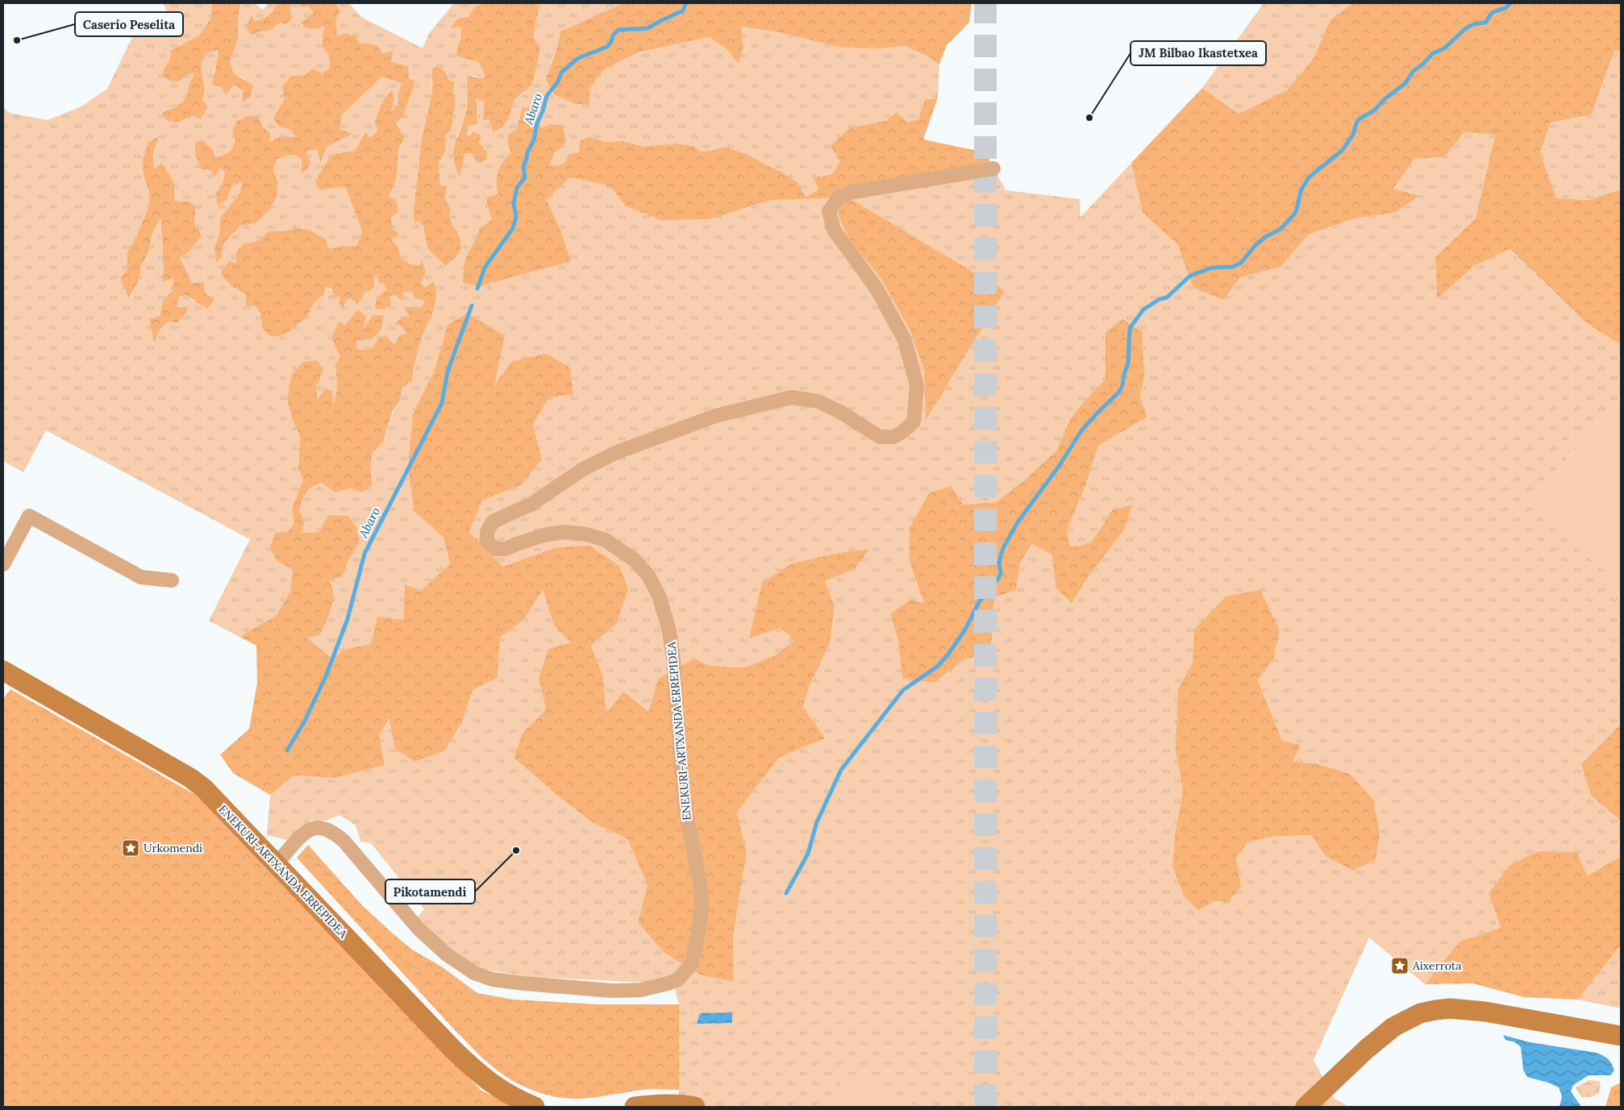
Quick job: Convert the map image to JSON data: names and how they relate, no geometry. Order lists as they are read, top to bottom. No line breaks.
{"streets":{"street":["ENEKURI-ARTXANDA ERREPIDEA"]},"water":["Abaro"],"places":{"other":["Caserío Peselita","JM Bilbao Ikastetxea","Pikotamendi"],"place":["Urkomendi","Aixerrota"]}}
